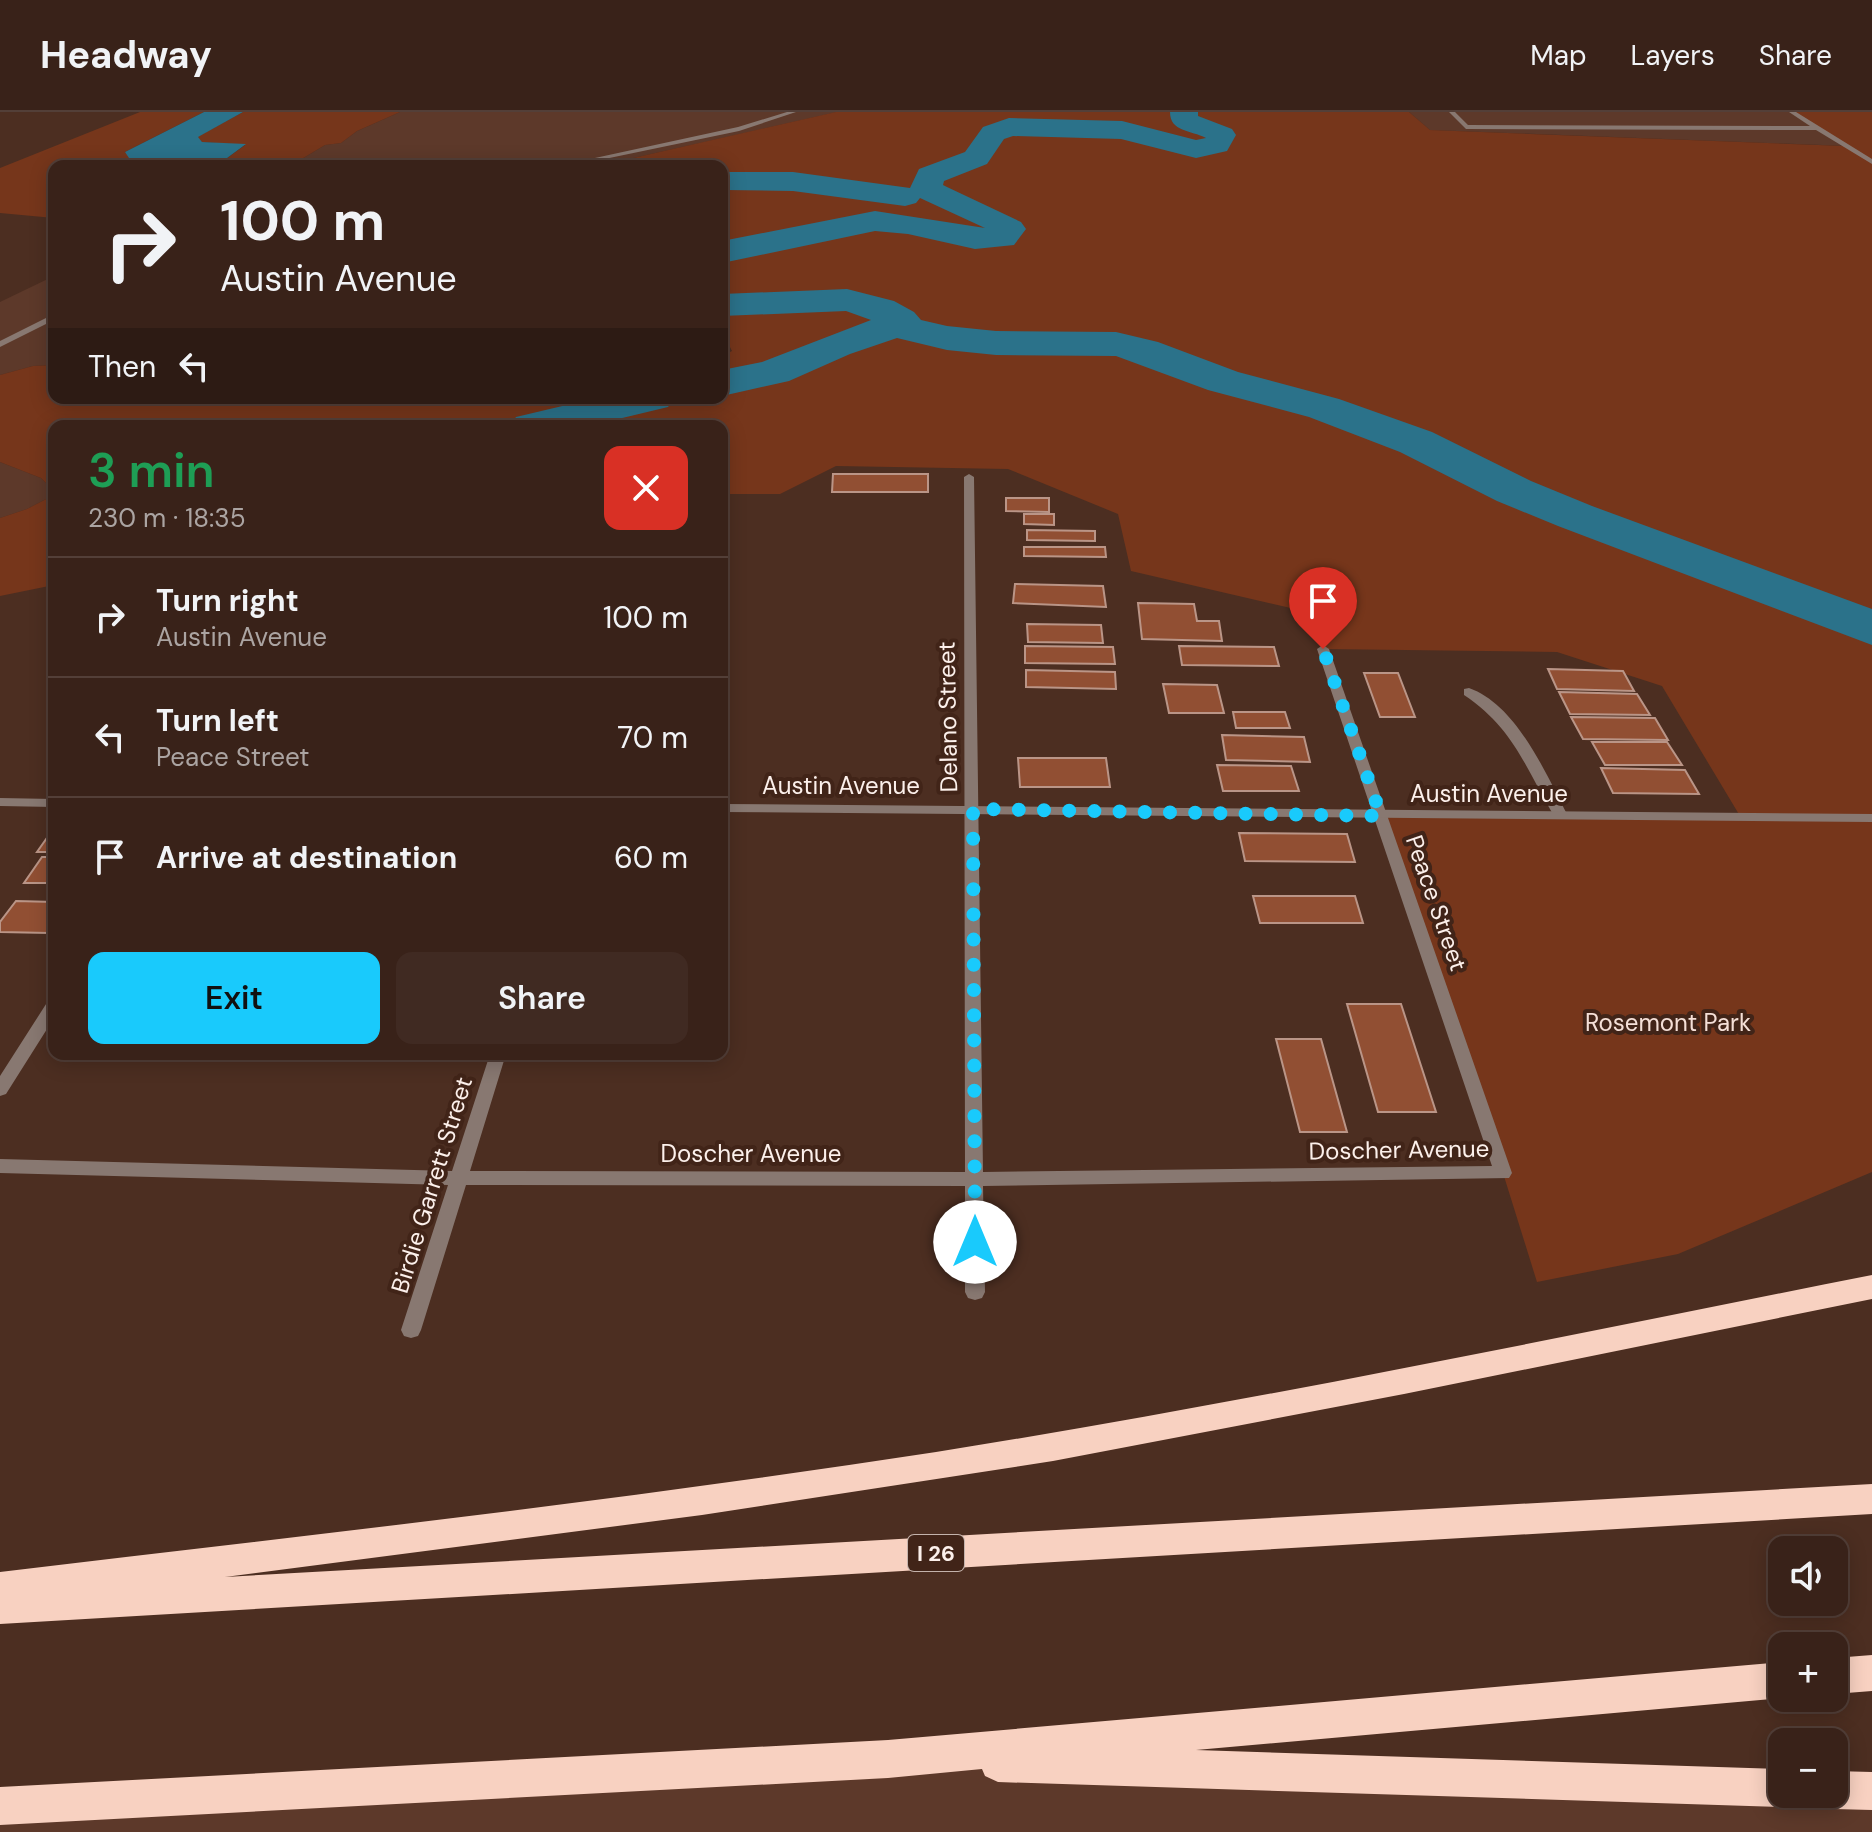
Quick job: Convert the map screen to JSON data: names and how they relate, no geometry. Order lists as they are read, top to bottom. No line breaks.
{"streets":{"highway":["I 26"],"street":["Delano Street","Austin Avenue","Peace Street","Doscher Avenue","Birdie Garrett Street"]},"crossings":[["Delano Street","Austin Avenue"],["Delano Street","Doscher Avenue"],["Austin Avenue","Peace Street"],["Peace Street","Doscher Avenue"],["Doscher Avenue","Birdie Garrett Street"]],"parks":["Rosemont Park"],"page":{"header":"Headway","nav":["Map","Layers","Share"],"turn":["100 m","Austin Avenue"],"then":"Then","heading":["3 min","230 m · 18:35"],"list":[{"name":"Turn right","note":"Austin Avenue","value":"100 m"},{"name":"Turn left","note":"Peace Street","value":"70 m"},{"name":"Arrive at destination","value":"60 m"}],"buttons":["Exit","Share"],"map_buttons":["+","−"]}}
